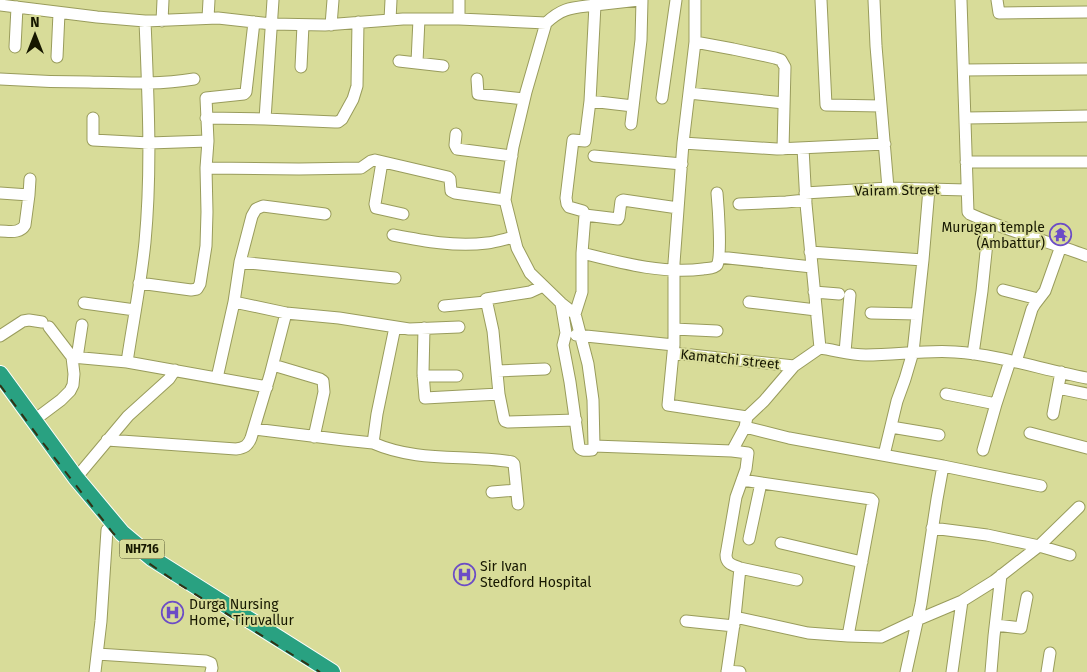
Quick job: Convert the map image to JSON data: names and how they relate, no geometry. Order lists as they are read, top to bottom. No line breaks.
{"streets":{"highway":["NH716"],"street":["Vairam Street","Kamatchi street"]},"places":{"temple":["Murugan temple (Ambattur)"],"hospital":["Sir Ivan Stedford Hospital","Durga Nursing Home, Tiruvallur"]},"north":"top"}
